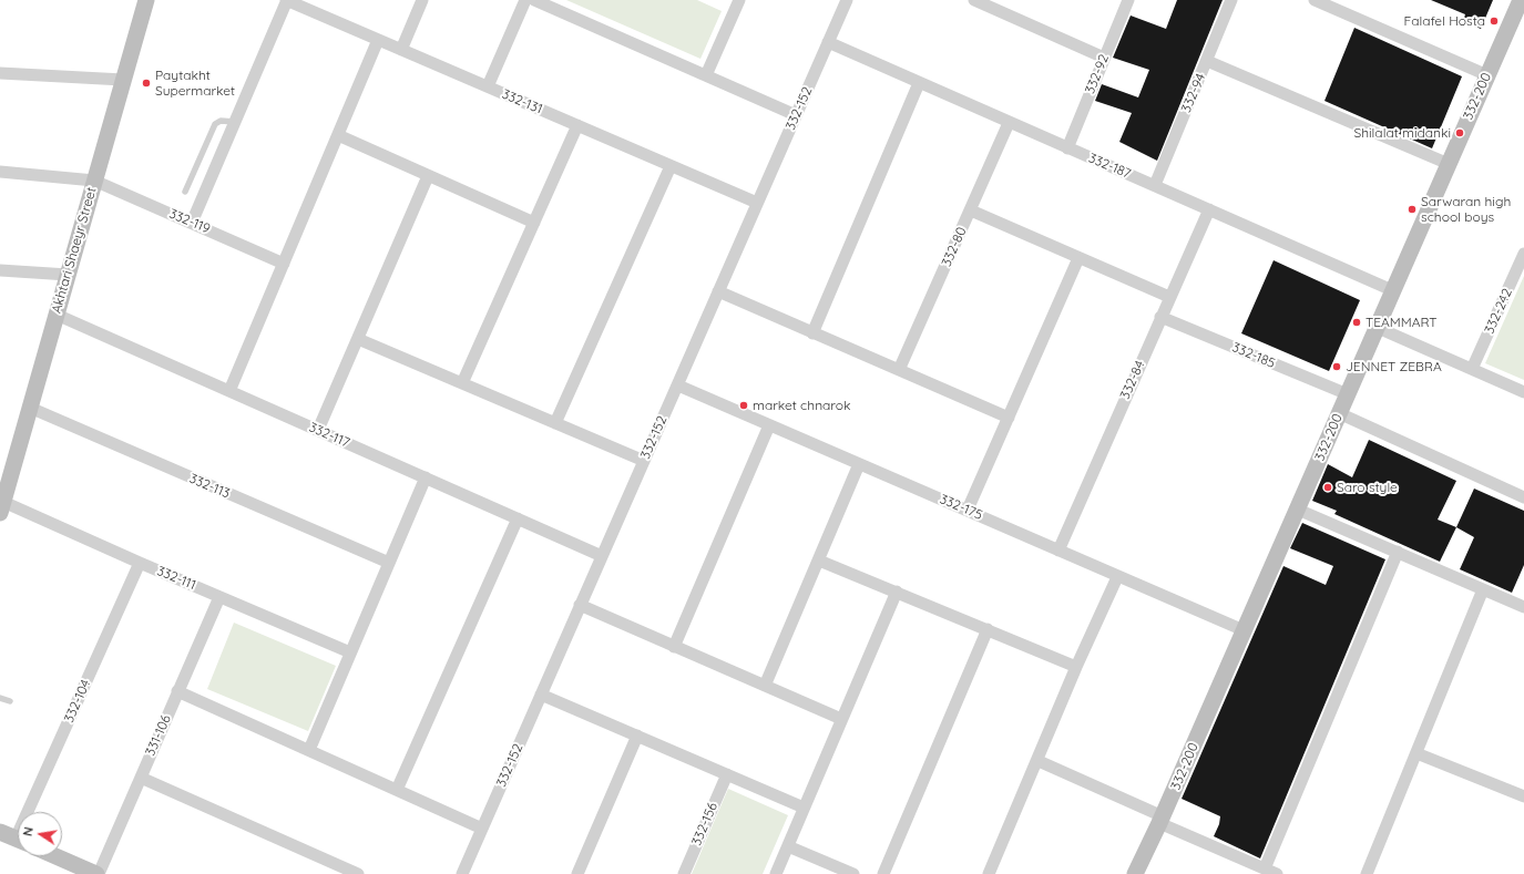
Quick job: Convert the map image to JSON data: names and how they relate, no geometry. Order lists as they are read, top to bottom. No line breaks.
{"streets":{"street":["332-92","332-94","332-200","332-131","332-152","332-187","332-119","332-80","Akhtari Shaeyr Street","332-242","332-185","332-84","332-117","332-113","332-175","332-111","332-104","331-106","332-156"]},"crossings":[["332-92","332-187"],["332-94","332-187"],["332-200","332-187"],["332-200","332-185"],["332-200","332-175"],["332-131","332-152"],["332-152","332-187"],["332-152","332-117"],["332-152","332-175"],["332-187","332-80"],["332-187","332-84"],["332-119","Akhtari Shaeyr Street"],["Akhtari Shaeyr Street","332-117"],["Akhtari Shaeyr Street","332-113"],["Akhtari Shaeyr Street","332-111"],["332-185","332-84"],["332-84","332-175"],["332-111","332-104"],["332-111","331-106"]],"places":["Falafel Hosta","Paytakht Supermarket","Shilalat midanki","Sarwaran high school boys","TEAMMART","JENNET ZEBRA","market chnarok","Saro style"],"north":"left"}
